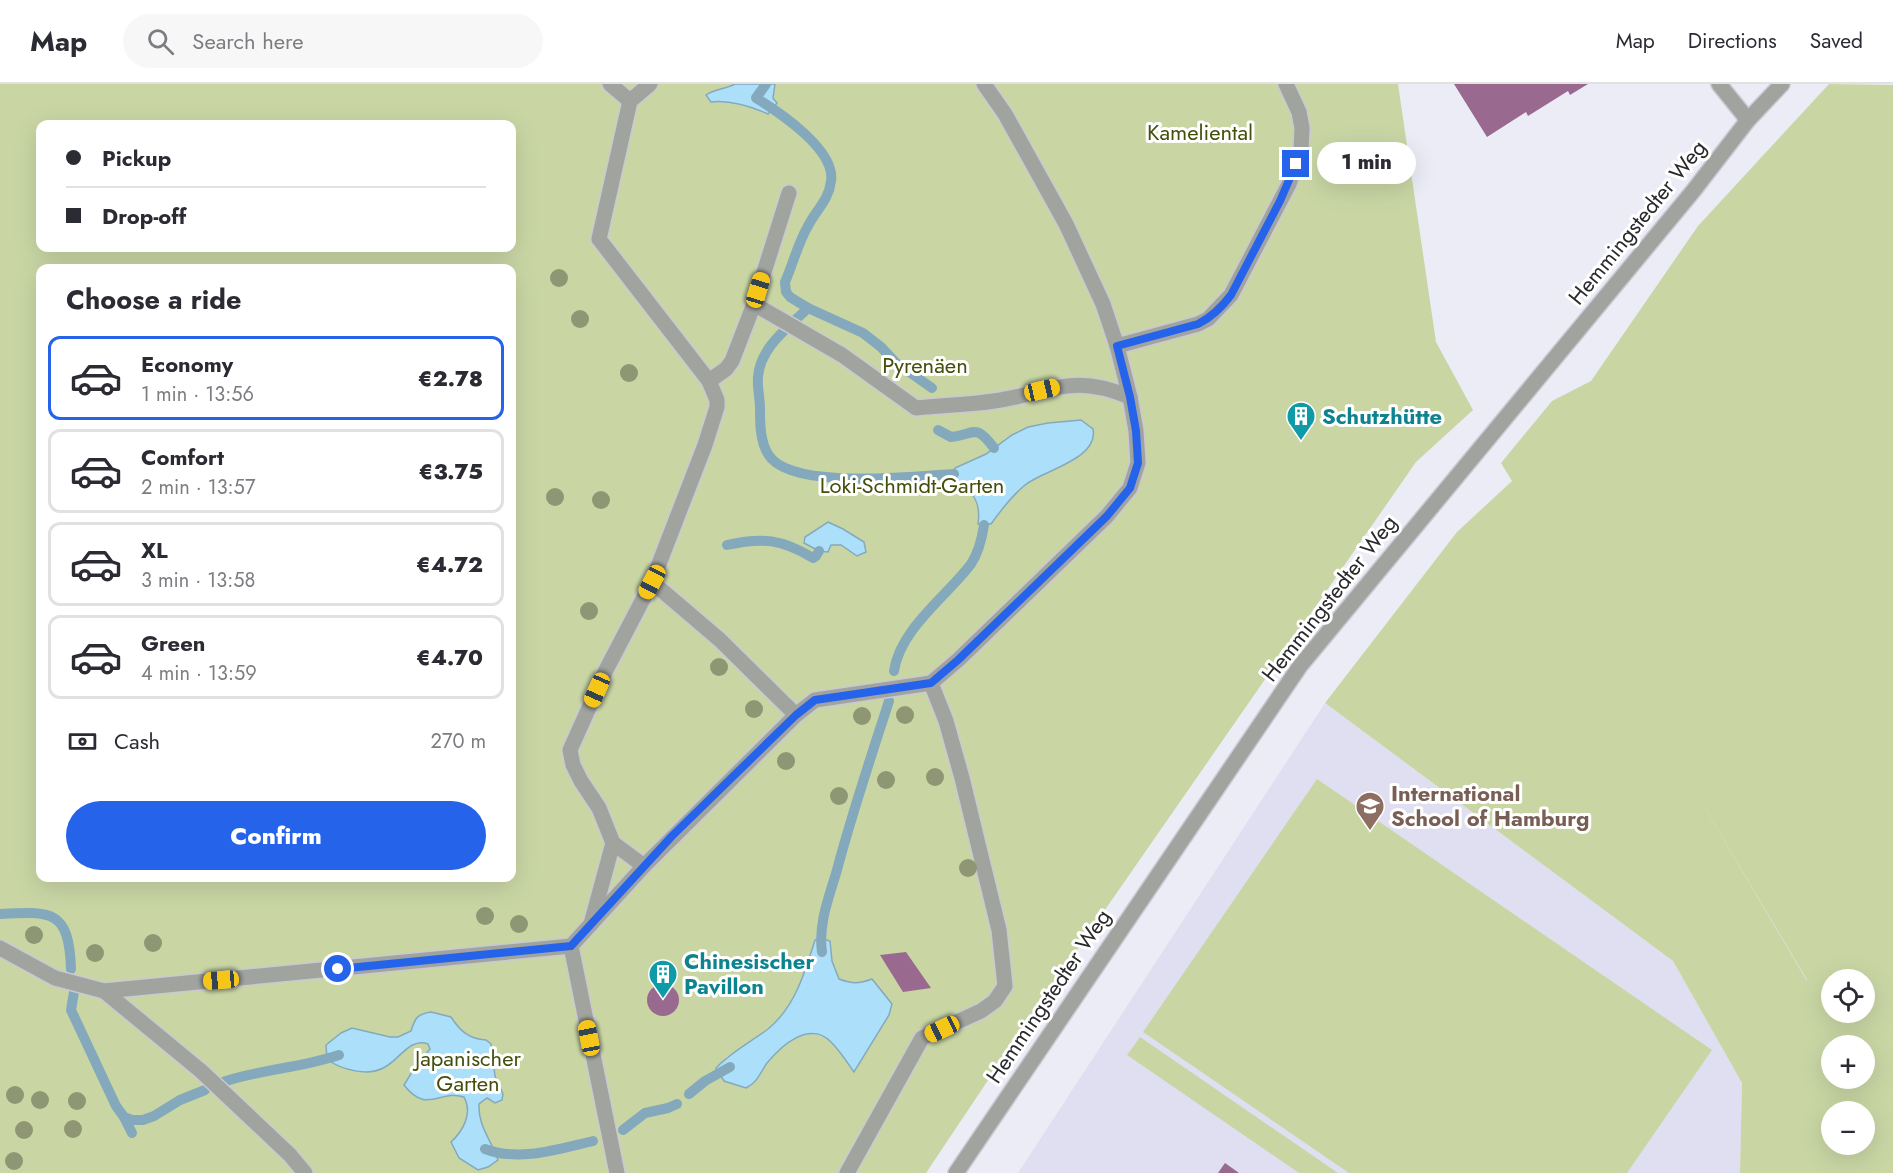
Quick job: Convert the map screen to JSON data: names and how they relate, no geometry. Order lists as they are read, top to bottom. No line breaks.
{"streets":{"street":["Hemmingstedter Weg"]},"parks":["Kameliental","Pyrenäen","Loki-Schmidt-Garten","Japanischer Garten"],"places":{"building":["Schutzhütte","Chinesischer Pavillon"],"school or university":["International School of Hamburg"]},"page":{"header":"Map","search":"Search here","nav":["Map","Directions","Saved"],"banner":["Pickup","Drop-off"],"bubble":"1 min","heading":"Choose a ride","list":[{"name":"Economy","note":"1 min · 13:56","value":"€2.78"},{"name":"Comfort","note":"2 min · 13:57","value":"€3.75"},{"name":"XL","note":"3 min · 13:58","value":"€4.72"},{"name":"Green","note":"4 min · 13:59","value":"€4.70"}],"pay":["Cash","270 m"],"buttons":"Confirm","map_buttons":["+","−"]}}
